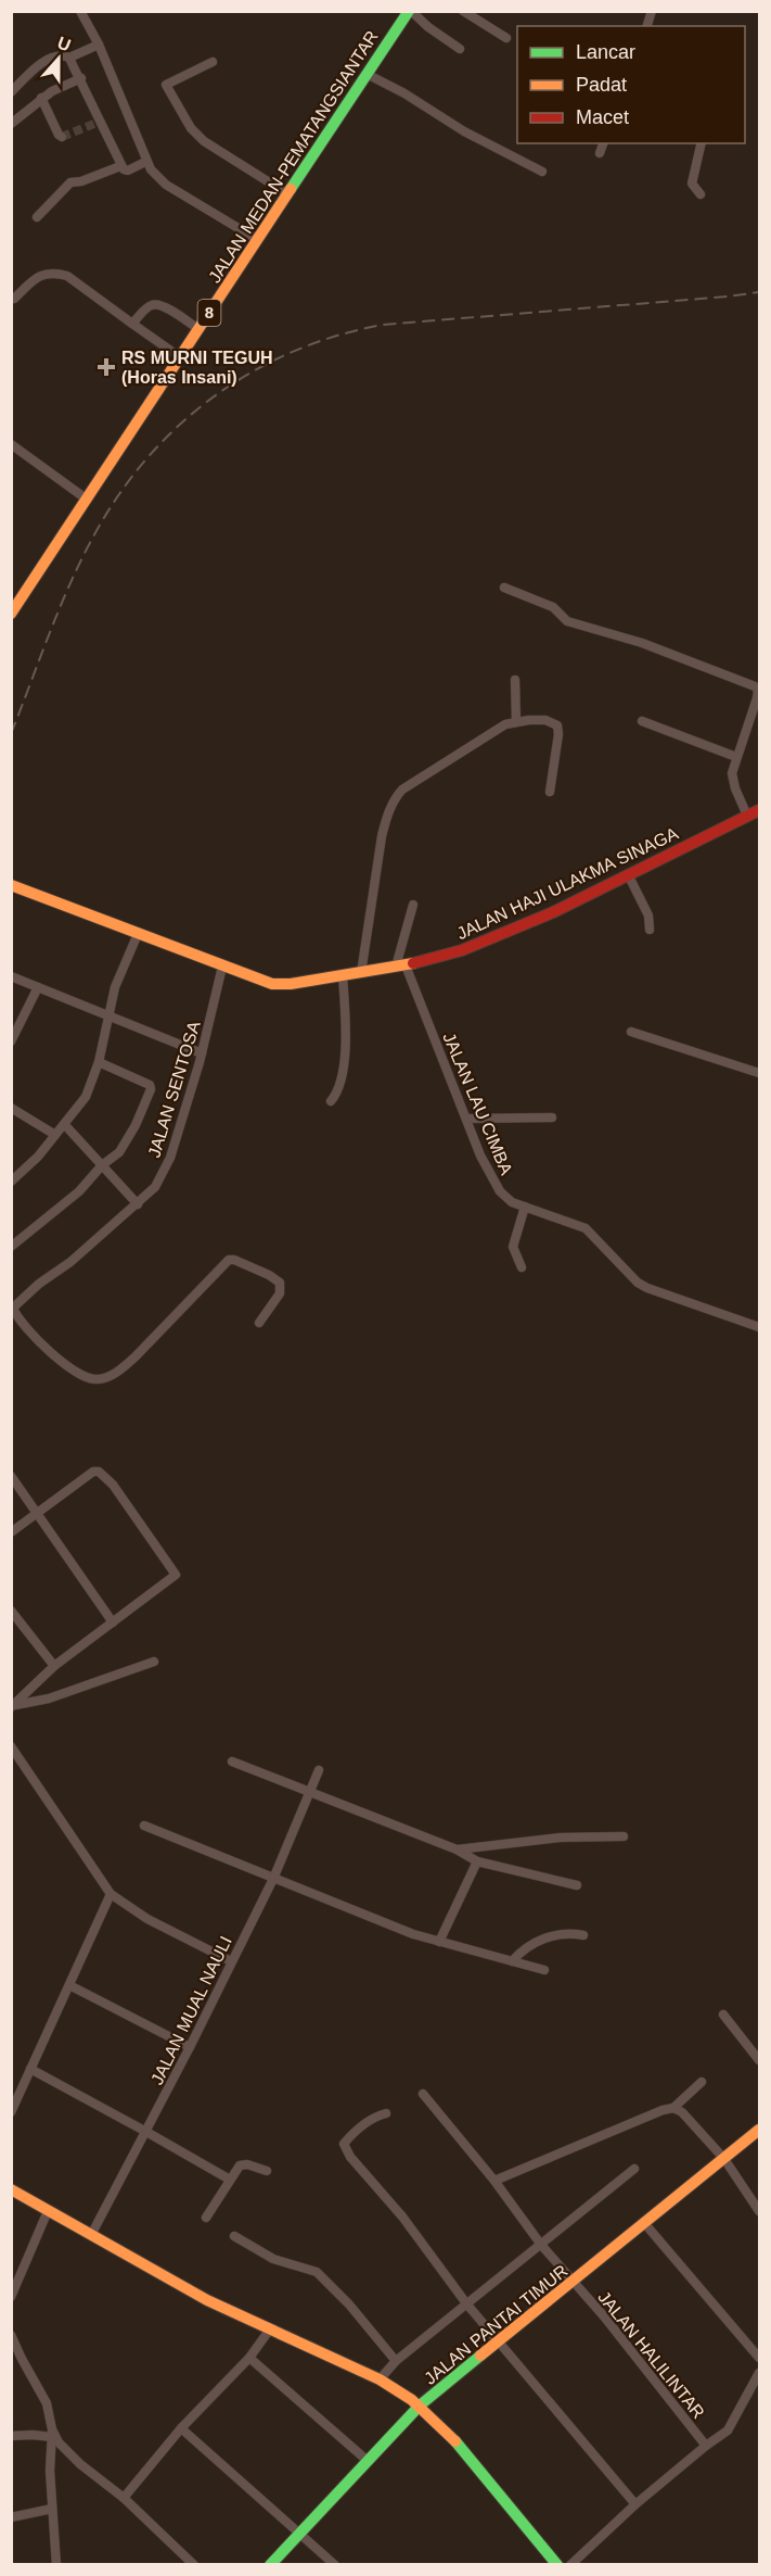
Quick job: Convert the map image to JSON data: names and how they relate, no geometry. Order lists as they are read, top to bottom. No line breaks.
{"streets":{"main road":["JALAN MEDAN-PEMATANGSIANTAR","8","JALAN HAJI ULAKMA SINAGA","JALAN PANTAI TIMUR"],"street":["JALAN SENTOSA","JALAN LAU CIMBA","JALAN MUAL NAULI","JALAN HALILINTAR"]},"crossings":[["JALAN HAJI ULAKMA SINAGA","JALAN SENTOSA"],["JALAN HAJI ULAKMA SINAGA","JALAN LAU CIMBA"],["JALAN PANTAI TIMUR","JALAN HALILINTAR"]],"places":{"health":["RS MURNI TEGUH (Horas Insani)"]},"legend":["Lancar","Padat","Macet"],"north":"top"}
